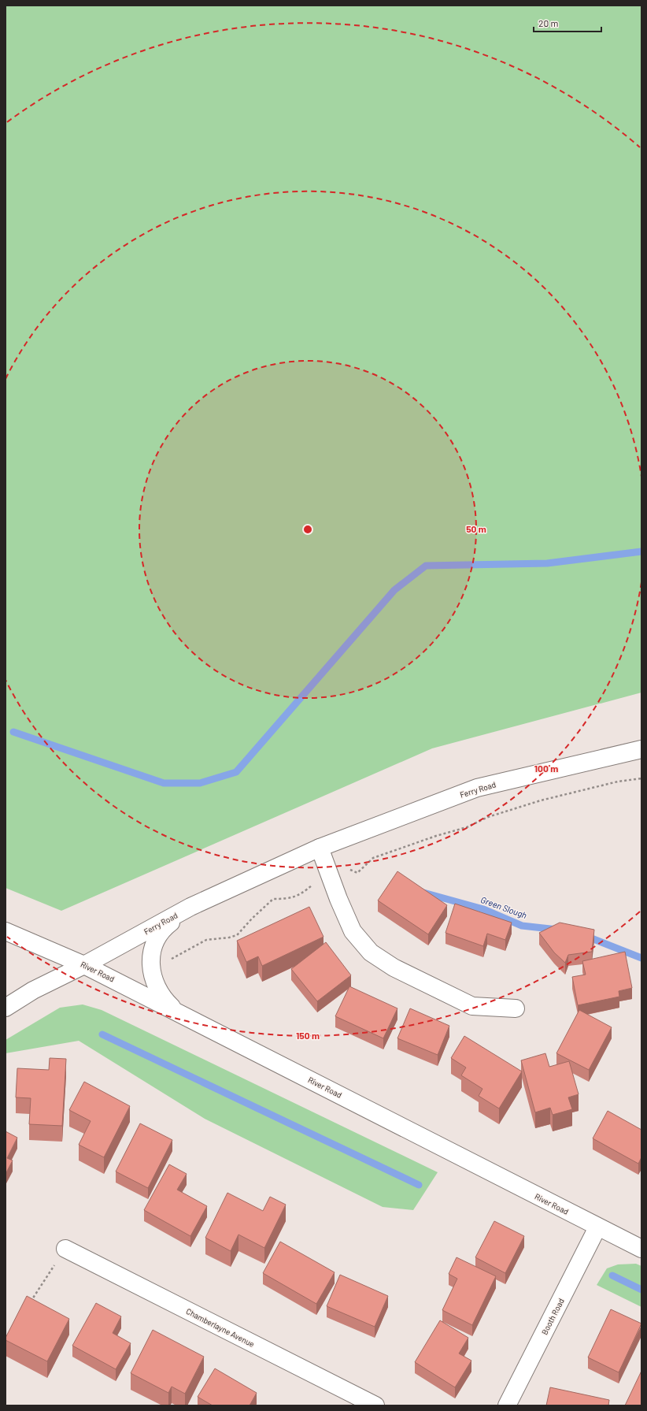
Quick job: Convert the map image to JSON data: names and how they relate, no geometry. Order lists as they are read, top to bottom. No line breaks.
{"streets":{"street":["Ferry Road","River Road","Booth Road","Chamberlayne Avenue"]},"crossings":[["Ferry Road","River Road"],["River Road","Booth Road"]],"water":["Green Slough"],"scale_bar":"20 m","rings":["50 m","100 m","150 m"]}
